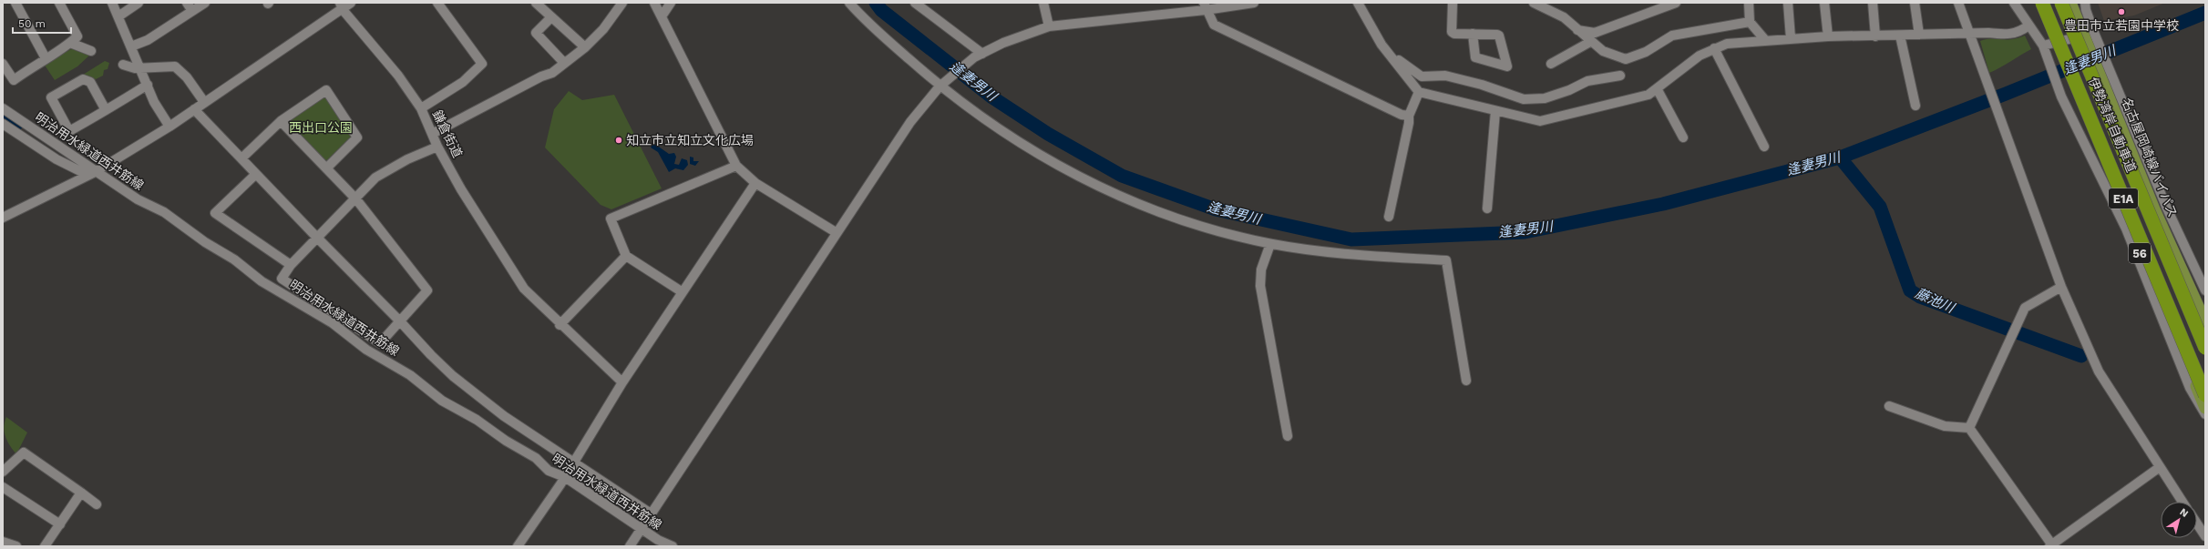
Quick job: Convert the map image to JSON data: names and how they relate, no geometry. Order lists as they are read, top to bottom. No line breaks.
{"streets":{"highway":["伊勢湾岸自動車道","E1A"],"main road":["名古屋岡崎線バイパス","56"],"street":["鎌倉街道","明治用水緑道西井筋線"]},"water":["逢妻男川","藤池川"],"parks":["西出口公園"],"places":["豊田市立若園中学校","知立市立知立文化広場"],"scale_bar":"50 m","north":"top right"}
